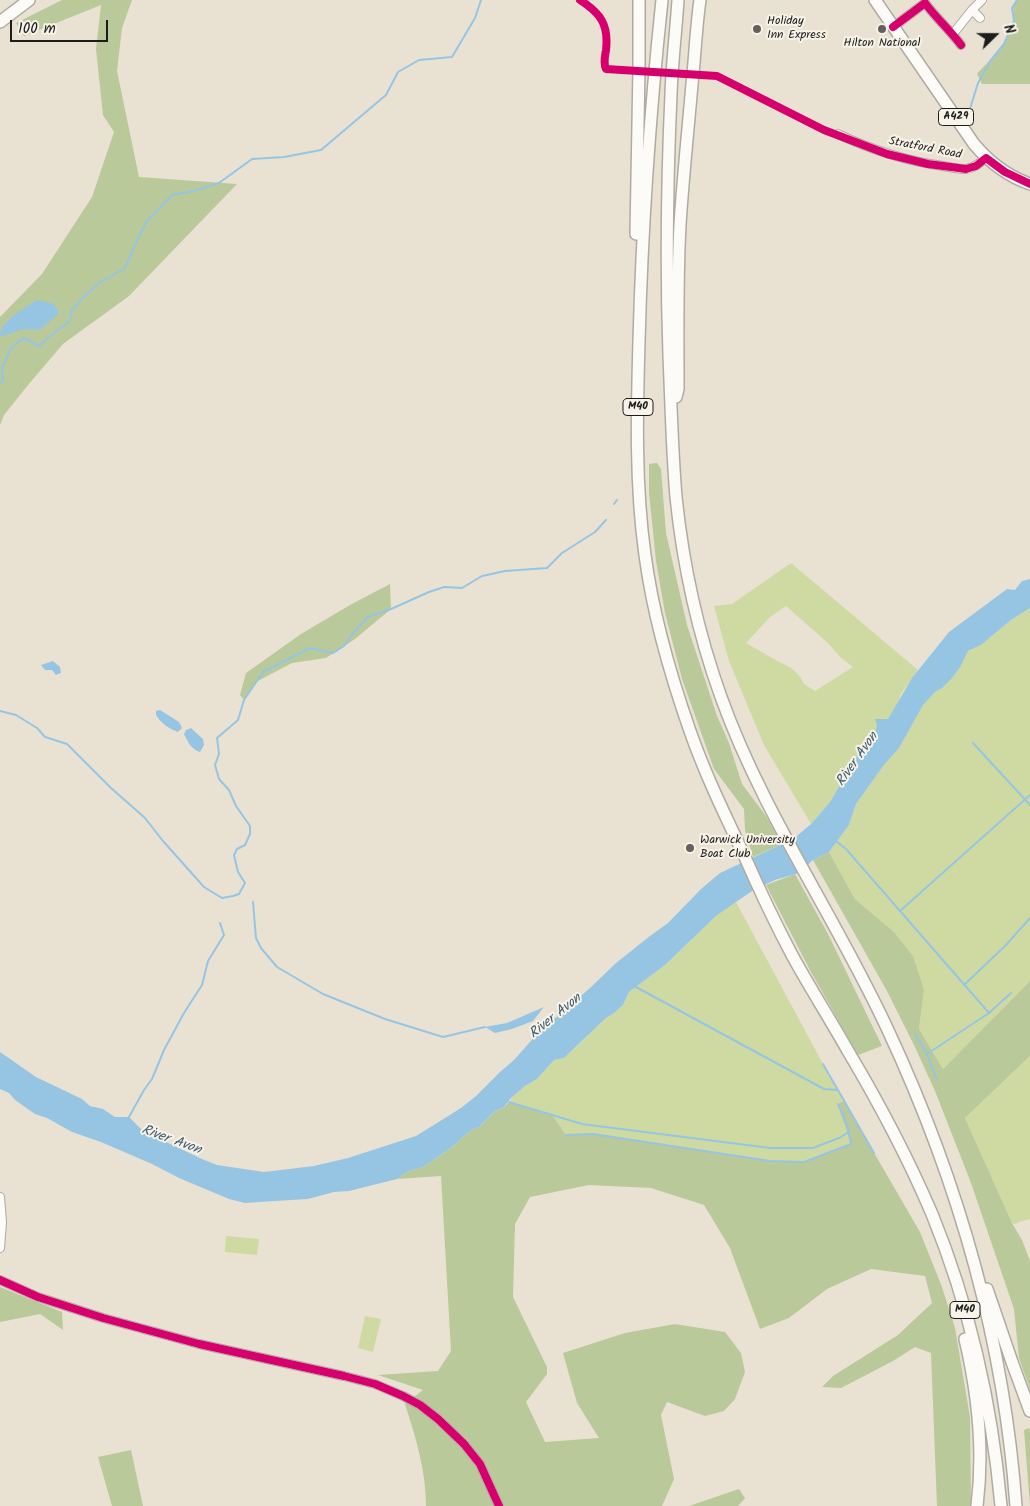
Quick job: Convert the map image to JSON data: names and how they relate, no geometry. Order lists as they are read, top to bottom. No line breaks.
{"streets":{"highway":["A429","Stratford Road","M40"]},"water":["River Avon"],"places":["Holiday Inn Express","Hilton National","Warwick University Boat Club"],"scale_bar":"100 m","north":"right"}
